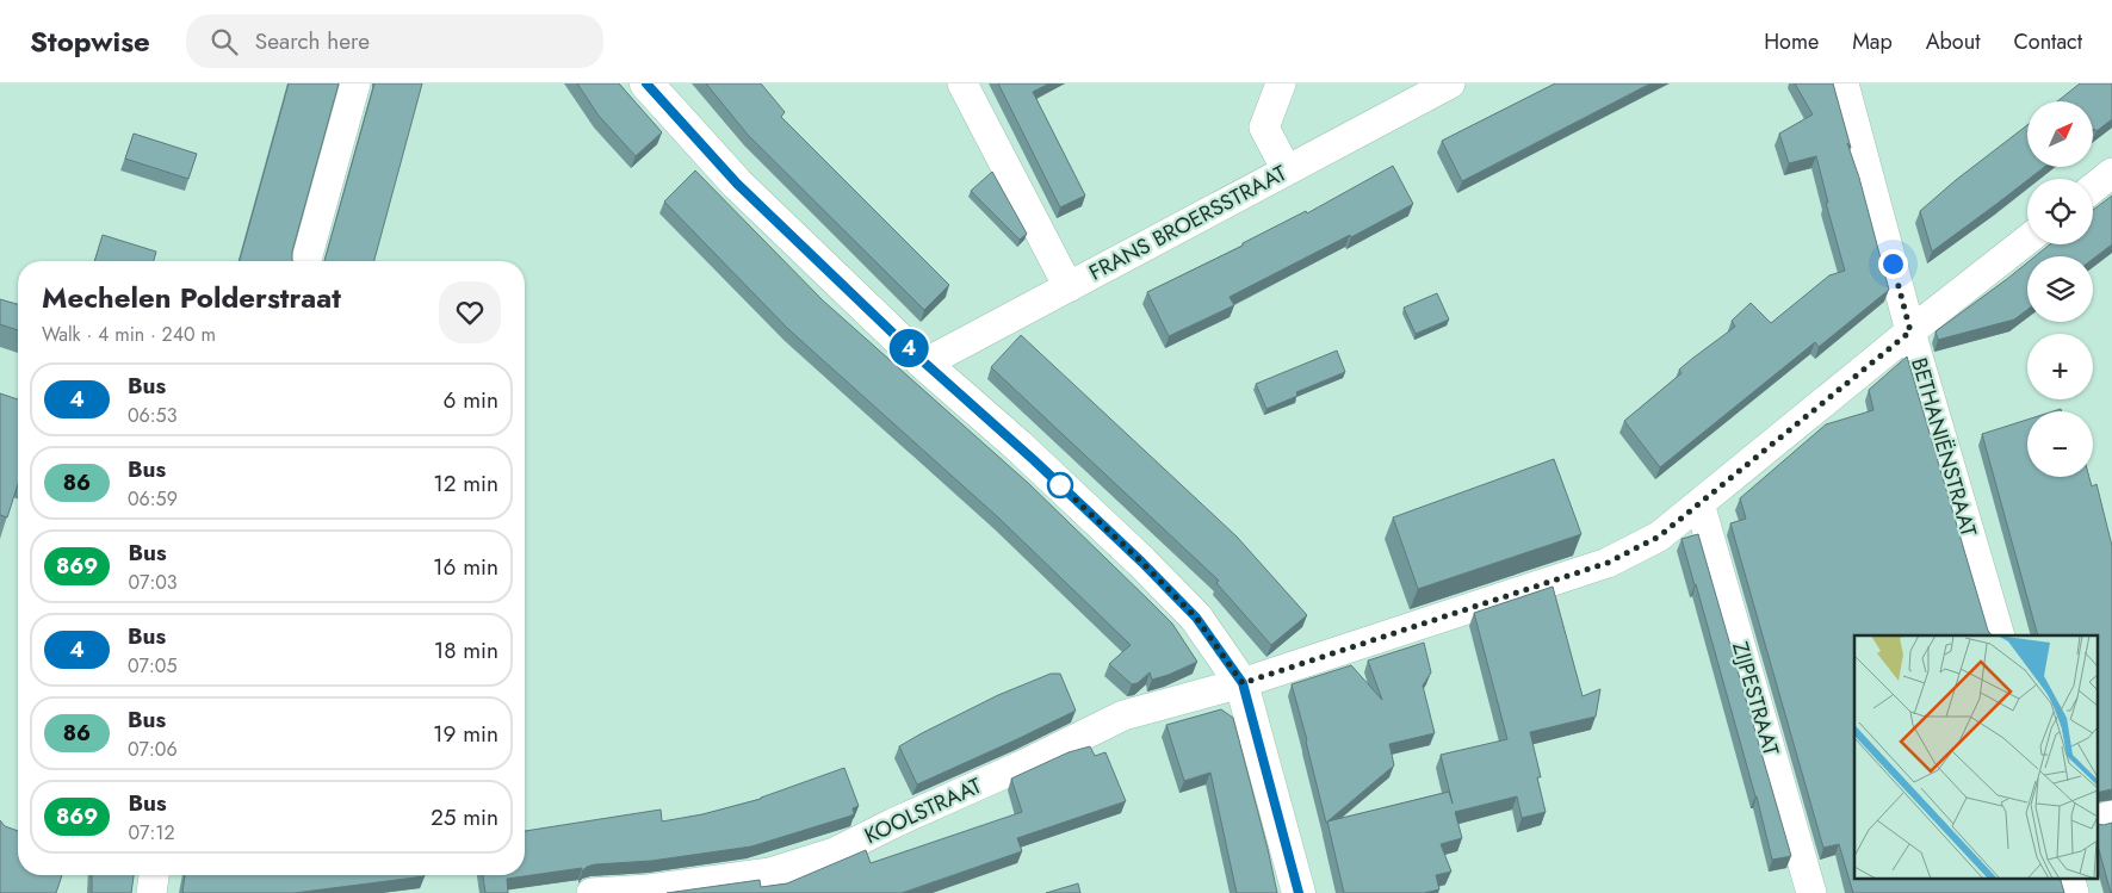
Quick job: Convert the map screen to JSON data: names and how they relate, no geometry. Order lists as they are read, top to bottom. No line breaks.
{"streets":{"street":["FRANS BROERSSTRAAT","BETHANIËNSTRAAT","ZIJPESTRAAT","KOOLSTRAAT"]},"crossings":[["BETHANIËNSTRAAT","KOOLSTRAAT"],["ZIJPESTRAAT","KOOLSTRAAT"]],"lines":["bus line 4"],"north":"top right","page":{"header":"Stopwise","search":"Search here","nav":["Home","Map","About","Contact"],"on_map":"4","map_buttons":["+","−"],"heading":["Mechelen Polderstraat","Walk · 4 min · 240 m"],"list":[{"mark":"4","name":"Bus","note":"06:53","value":"6 min"},{"mark":"86","name":"Bus","note":"06:59","value":"12 min"},{"mark":"869","name":"Bus","note":"07:03","value":"16 min"},{"mark":"4","name":"Bus","note":"07:05","value":"18 min"},{"mark":"86","name":"Bus","note":"07:06","value":"19 min"},{"mark":"869","name":"Bus","note":"07:12","value":"25 min"}]}}
